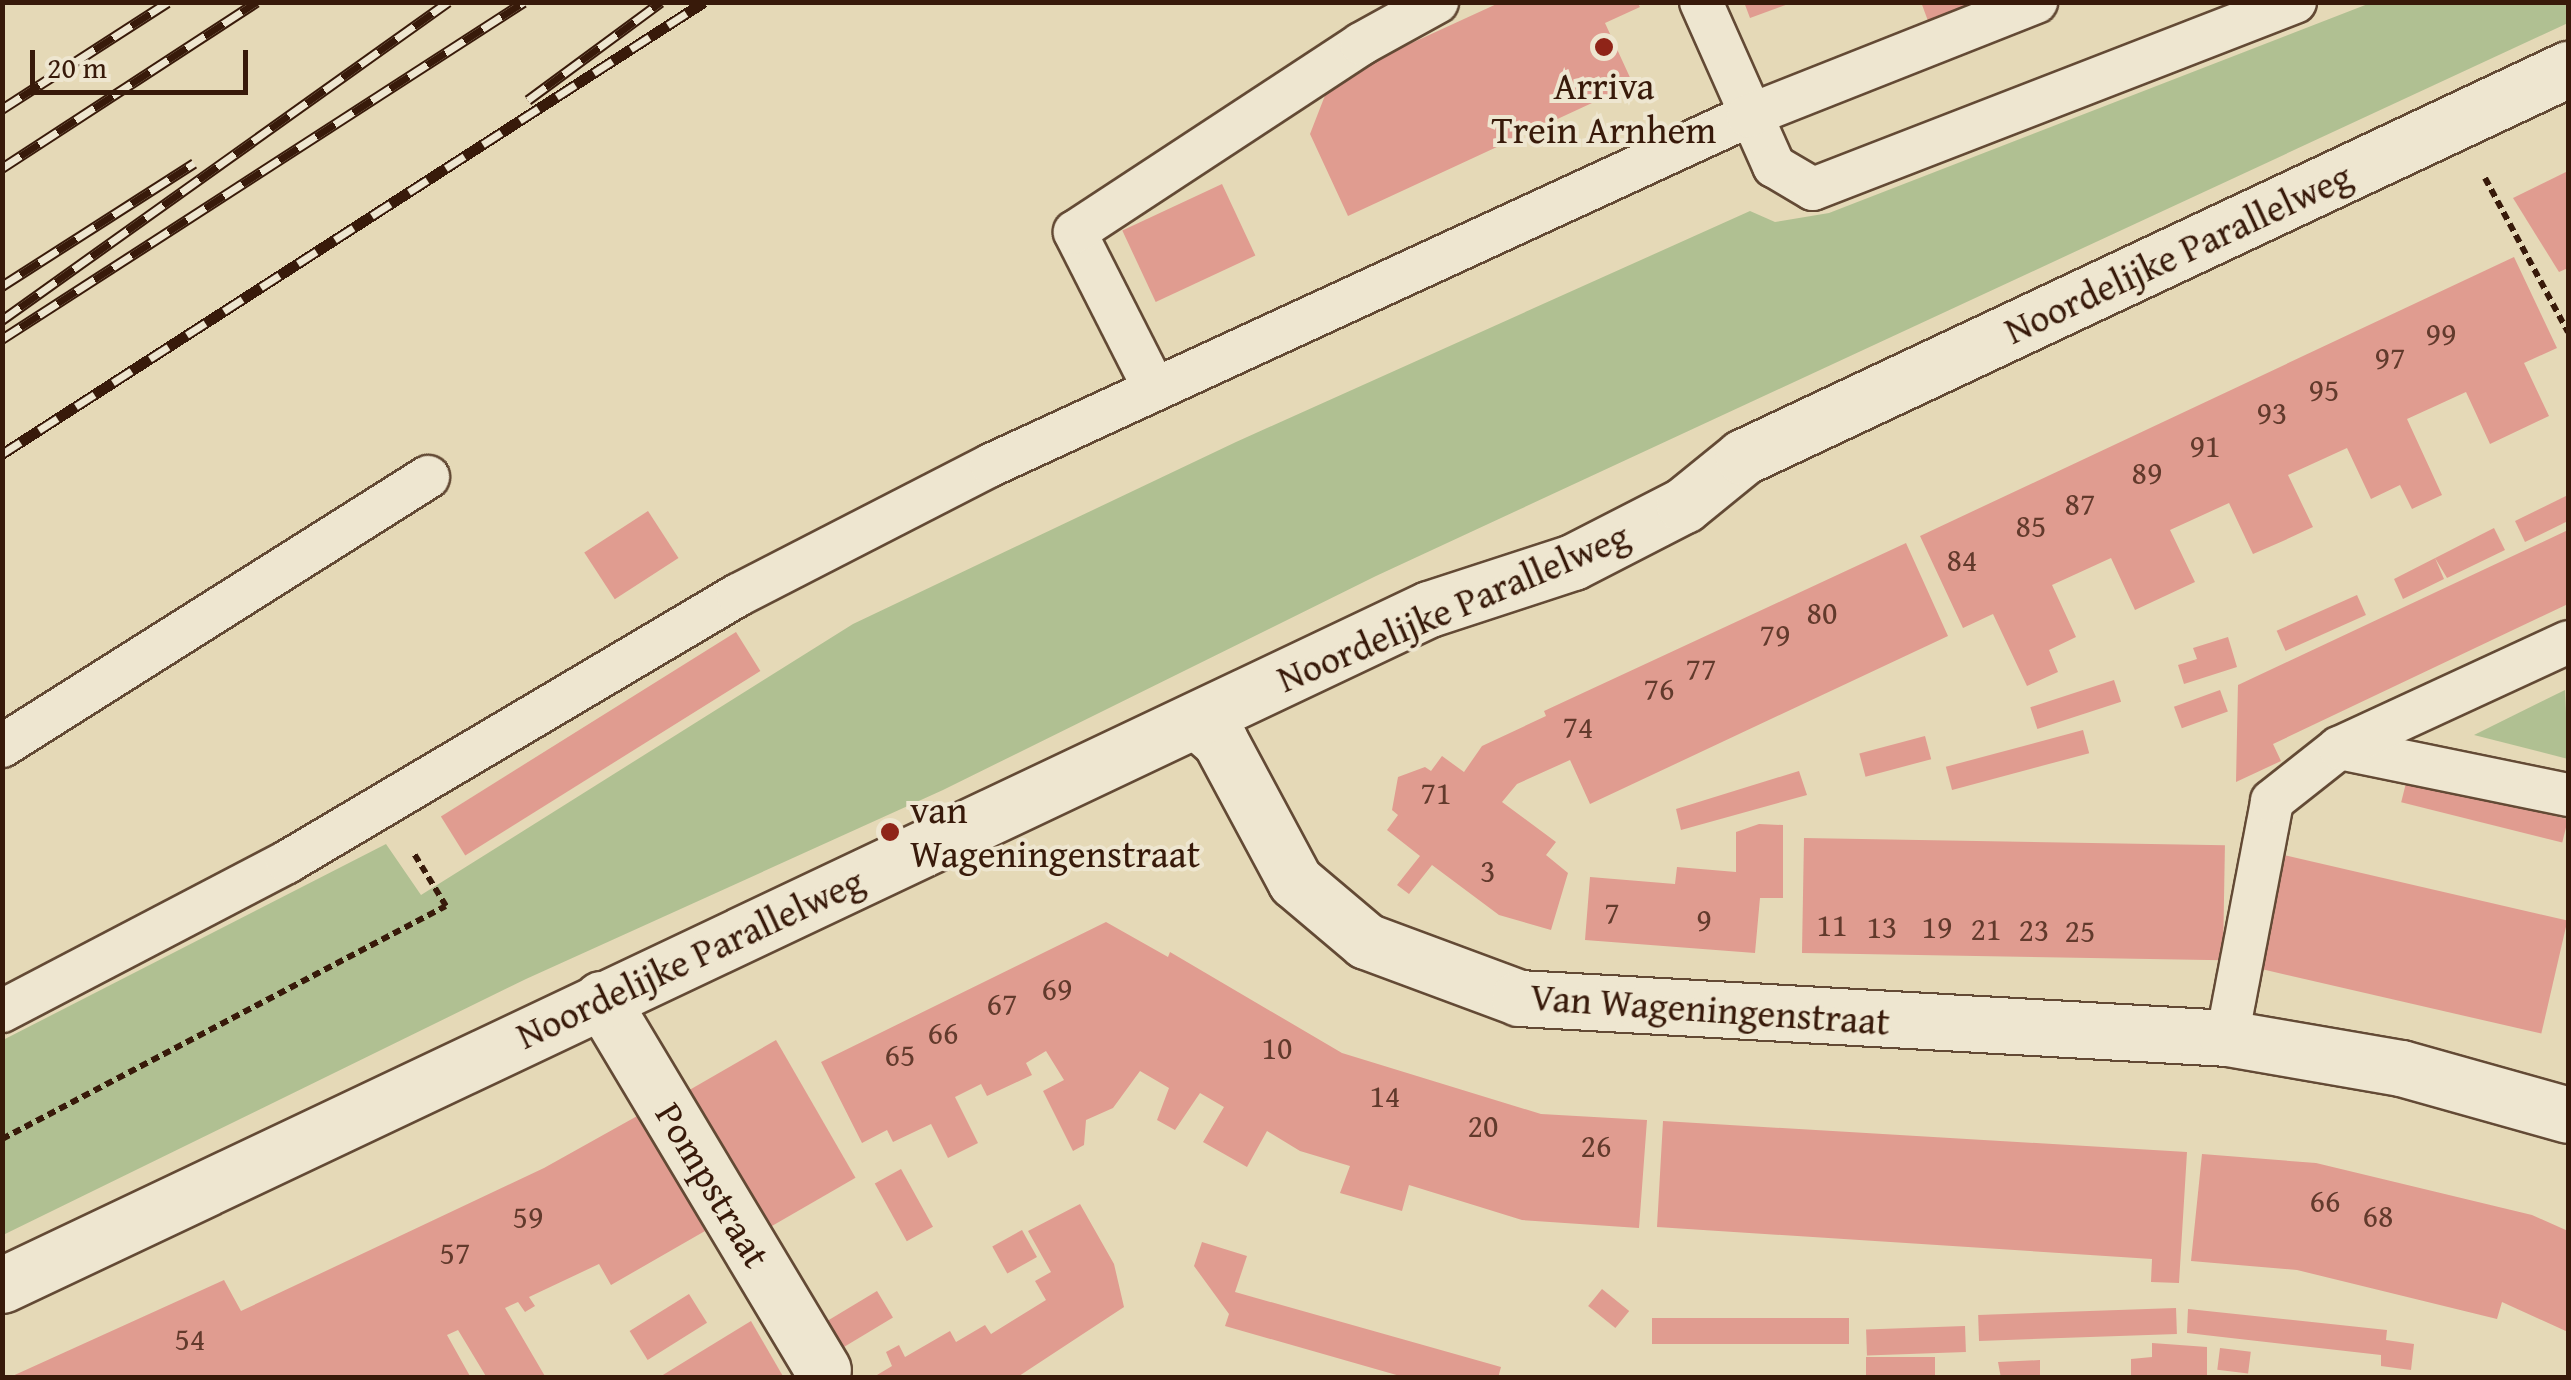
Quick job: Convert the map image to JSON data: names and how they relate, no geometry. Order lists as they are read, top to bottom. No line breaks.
{"streets":{"street":["Noordelijke Parallelweg","Van Wageningenstraat","Pompstraat"]},"crossings":[["Noordelijke Parallelweg","Van Wageningenstraat"],["Noordelijke Parallelweg","Pompstraat"]],"places":["Arriva Trein Arnhem","van Wageningenstraat"],"house_numbers":["99","97","95","93","91","89","87","85","84","80","79","77","76","74","71","3","7","9","11","13","19","21","23","25","69","67","66","10","65","14","20","26","66","68","59","57","54"],"scale_bar":"20 m"}
